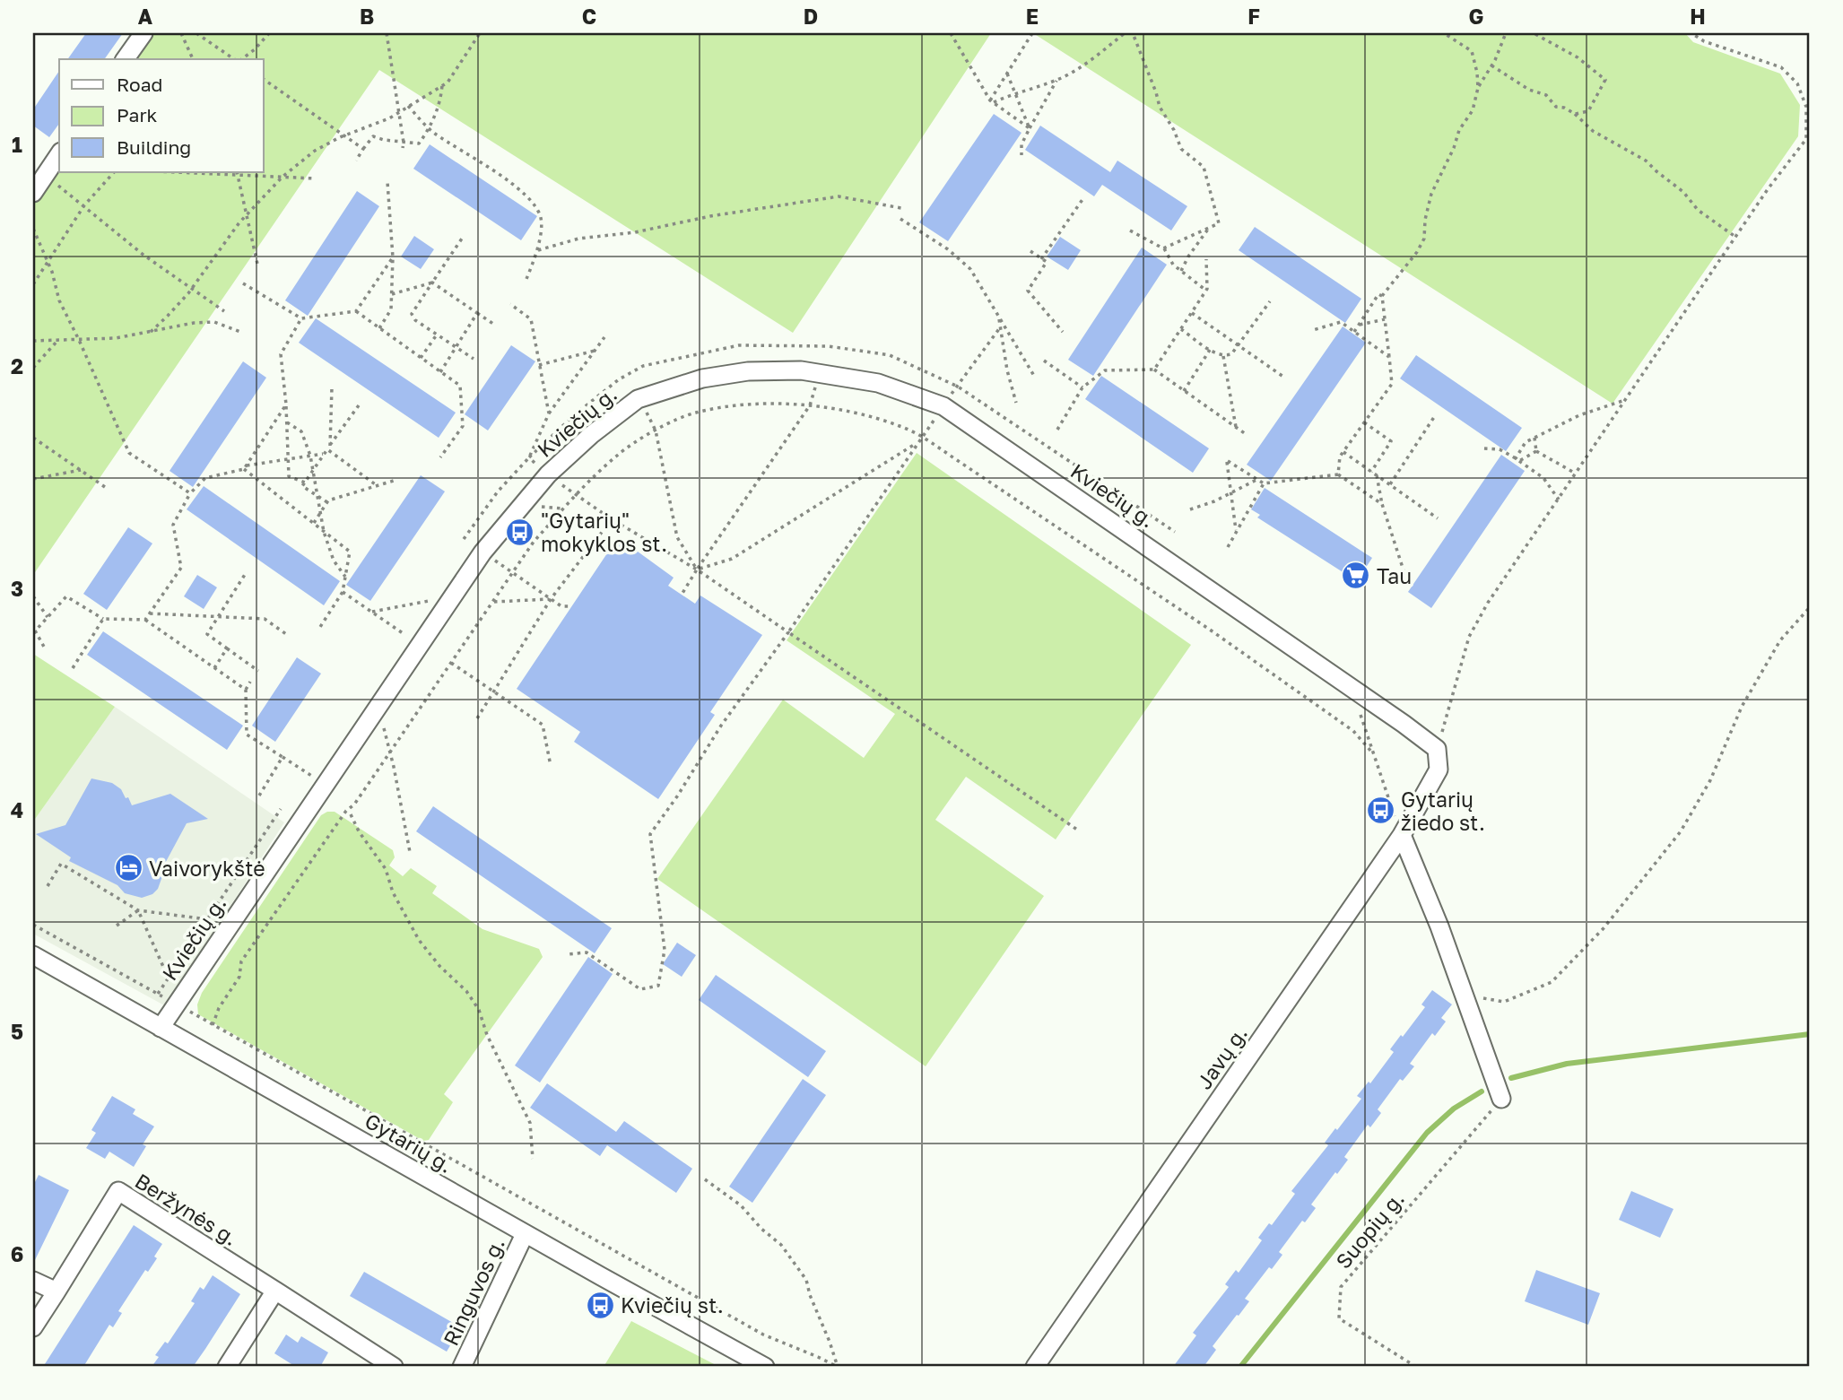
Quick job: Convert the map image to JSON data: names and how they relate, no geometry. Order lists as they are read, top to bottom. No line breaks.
{"streets":{"street":["Kviečių g.","Javų g.","Gytarių g.","Beržynės g.","Ringuvos g."],"path":["Suopių g."]},"crossings":[["Kviečių g.","Javų g."],["Kviečių g.","Gytarių g."],["Gytarių g.","Ringuvos g."]],"places":{"bus stop":["\"Gytarių\" mokyklos st.","Gytarių žiedo st.","Kviečių st."],"supermarket":["Tau"],"hotel":["Vaivorykštė"]},"legend":["Road","Park","Building"],"grid":{"columns":["A","B","C","D","E","F","G","H"],"rows":["1","2","3","4","5","6"]}}
